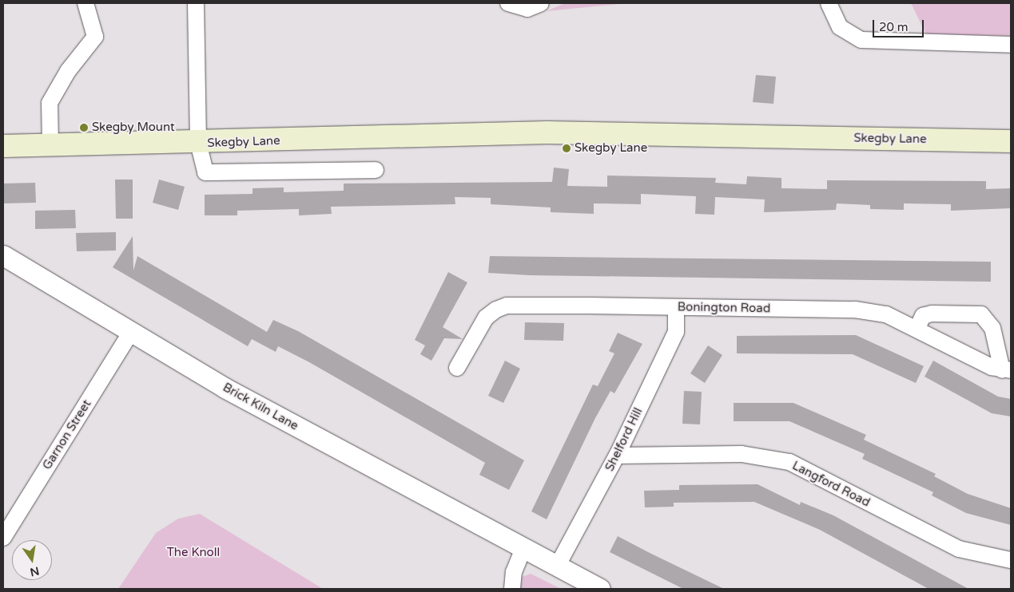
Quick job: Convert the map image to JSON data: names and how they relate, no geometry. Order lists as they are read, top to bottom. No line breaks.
{"streets":{"main road":["Skegby Lane"],"street":["Bonington Road","Brick Kiln Lane","Garnon Street","Shelford Hill","Langford Road"]},"crossings":[["Bonington Road","Shelford Hill"],["Brick Kiln Lane","Garnon Street"],["Brick Kiln Lane","Shelford Hill"],["Shelford Hill","Langford Road"]],"parks":["The Knoll"],"places":["Skegby Mount","Skegby Lane"],"scale_bar":"20 m","north":"bottom"}
